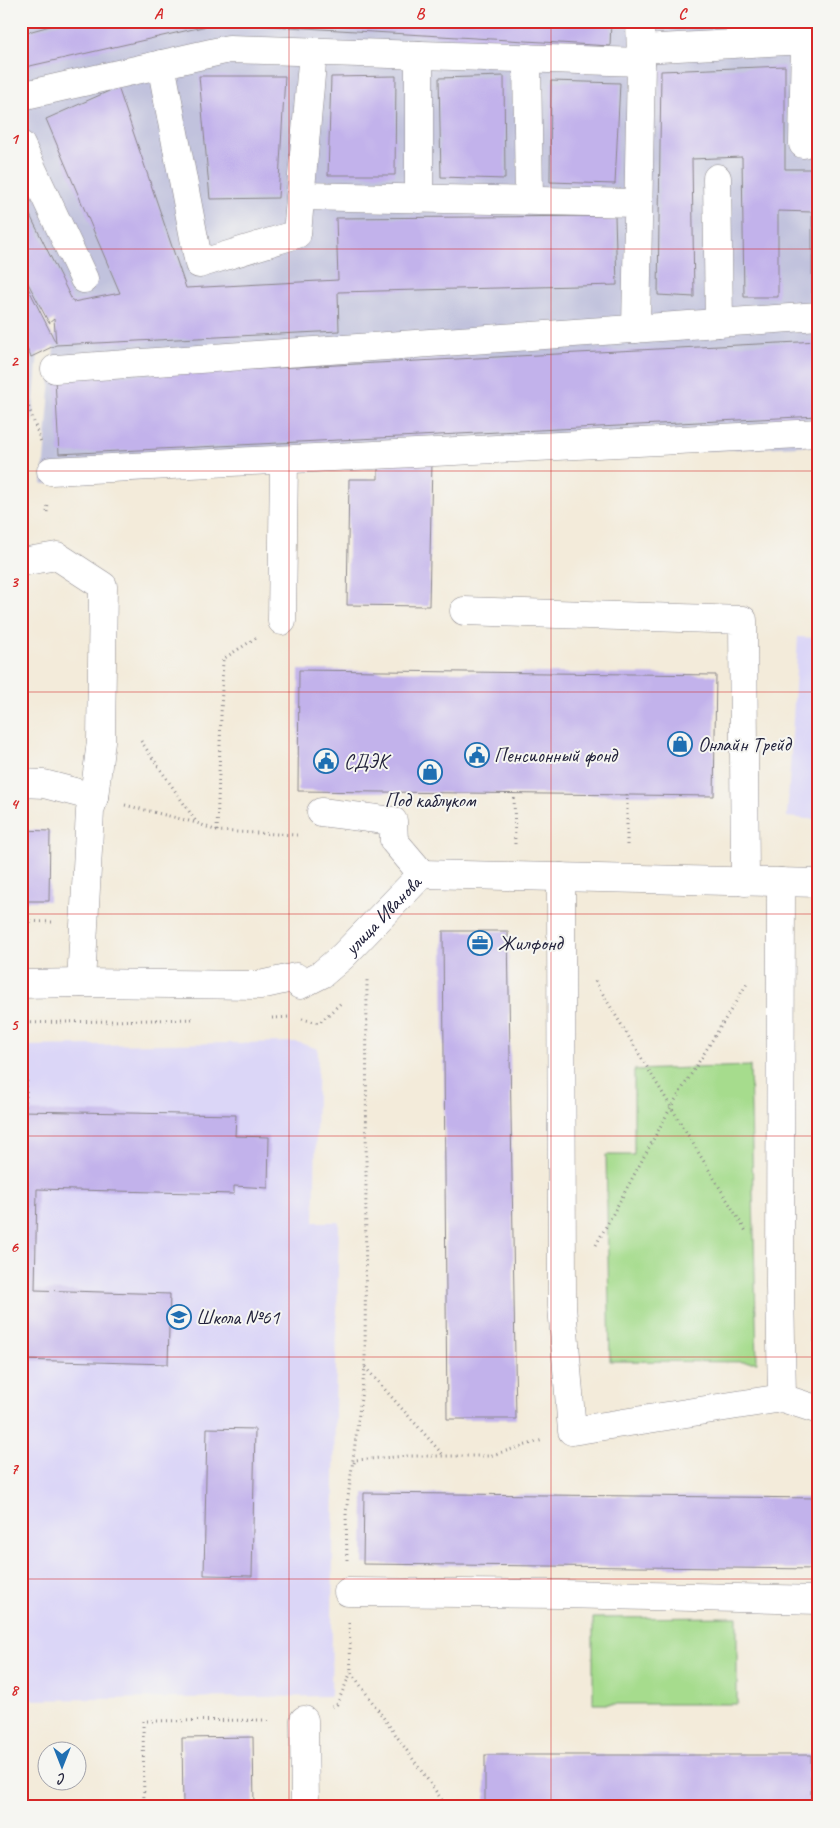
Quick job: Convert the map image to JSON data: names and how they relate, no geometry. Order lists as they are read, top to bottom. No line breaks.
{"streets":{"street":["улица Иванова"]},"places":{"shop":["Онлайн Трейд","Под каблуком"],"public building":["Пенсионный фонд","СДЭК"],"office":["Жилфонд"],"school or university":["Школа №61"]},"north":"bottom","grid":{"columns":["A","B","C"],"rows":["1","2","3","4","5","6","7","8"]}}
